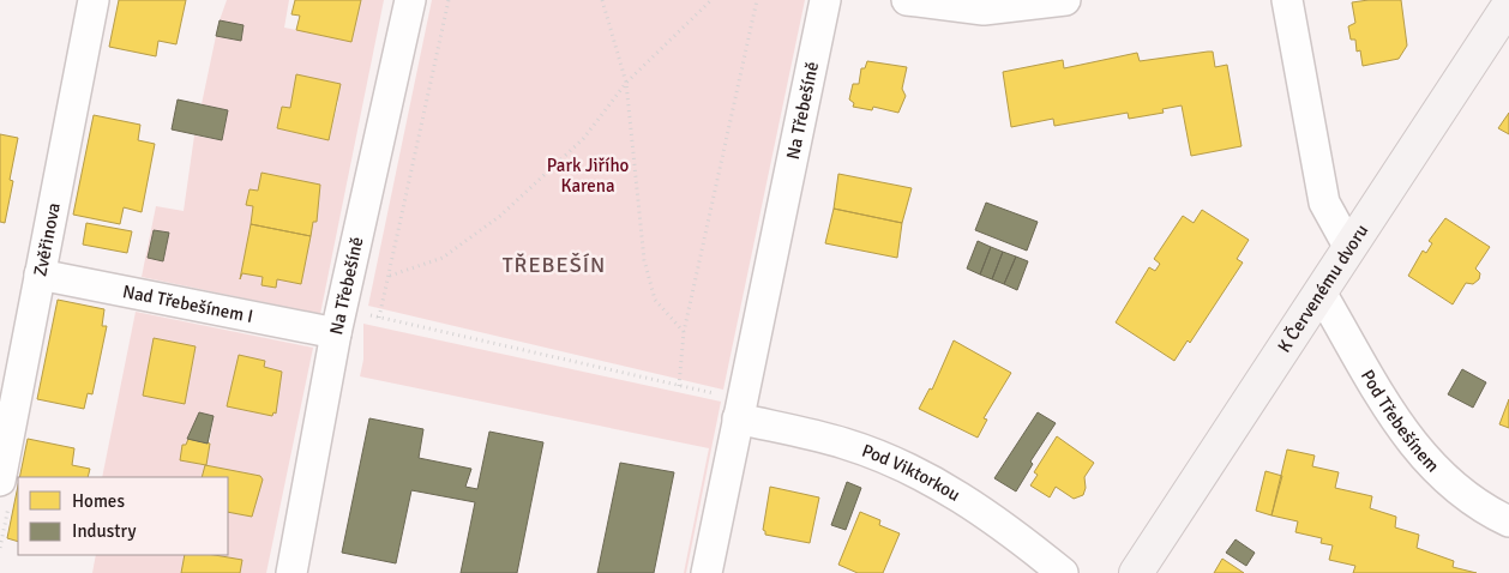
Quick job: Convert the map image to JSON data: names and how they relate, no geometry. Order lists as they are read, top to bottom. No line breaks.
{"streets":{"street":["Na Třebešíně","Zvěřinova","K Červenému dvoru","Nad Třebešínem I","Pod Třebešínem","Pod Viktorkou"]},"crossings":[["Na Třebešíně","Nad Třebešínem I"],["Na Třebešíně","Pod Viktorkou"],["Zvěřinova","Nad Třebešínem I"],["K Červenému dvoru","Pod Třebešínem"]],"districts":["TŘEBEŠÍN"],"parks":["Park Jiřího Karena"],"legend":["Homes","Industry"]}
